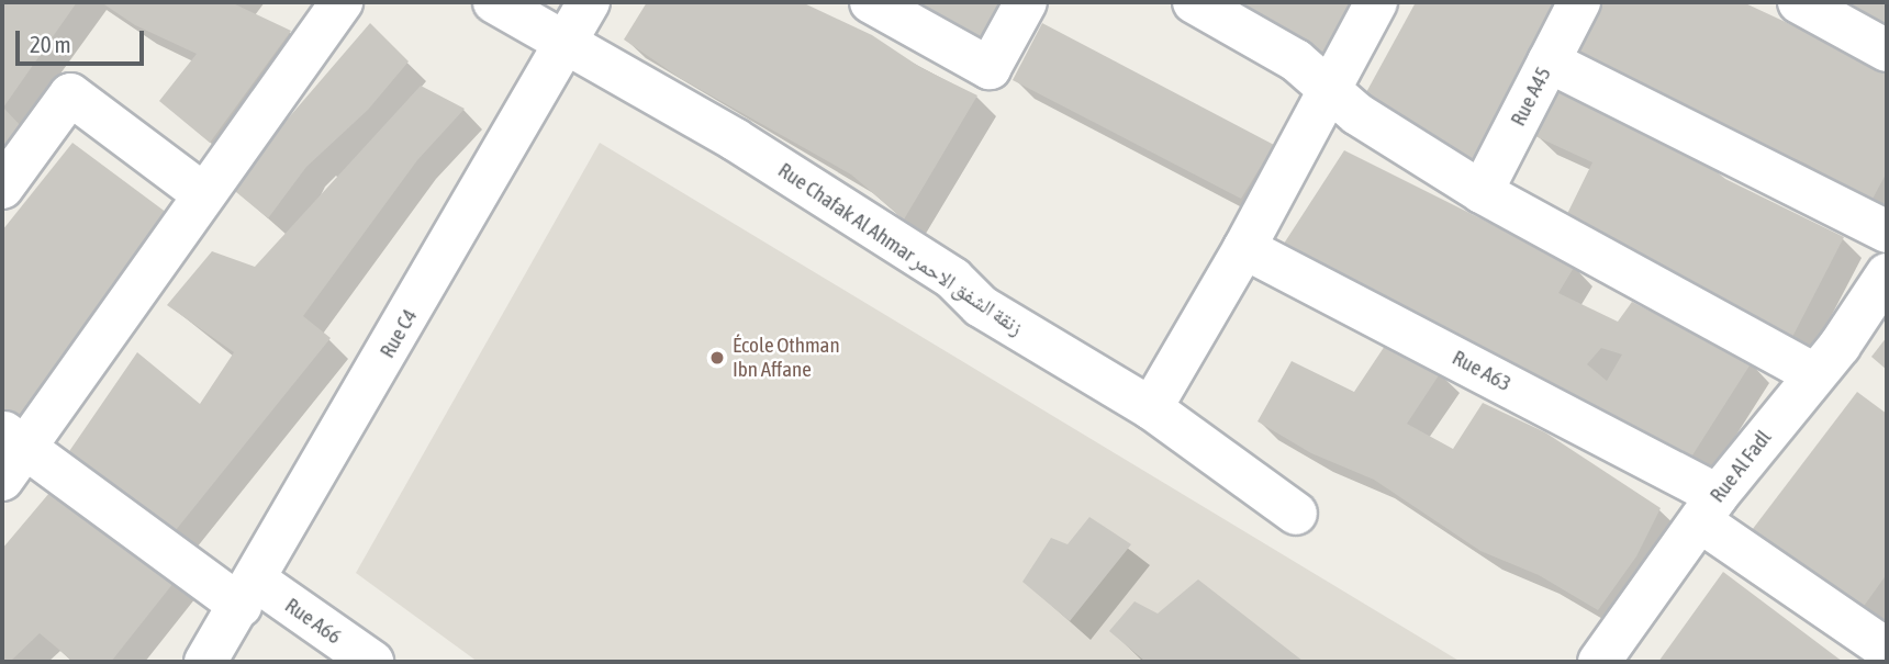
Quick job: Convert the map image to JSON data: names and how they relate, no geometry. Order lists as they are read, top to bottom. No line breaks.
{"streets":{"street":["Rue A45","Rue Chafak Al Ahmar زنقة الشفق الاحمر","Rue C4","Rue A63","Rue Al Fadl","Rue A66"]},"crossings":[["Rue Chafak Al Ahmar زنقة الشفق الاحمر","Rue C4"],["Rue C4","Rue A66"],["Rue A63","Rue Al Fadl"]],"places":["École Othman Ibn Affane"],"scale_bar":"20 m"}
